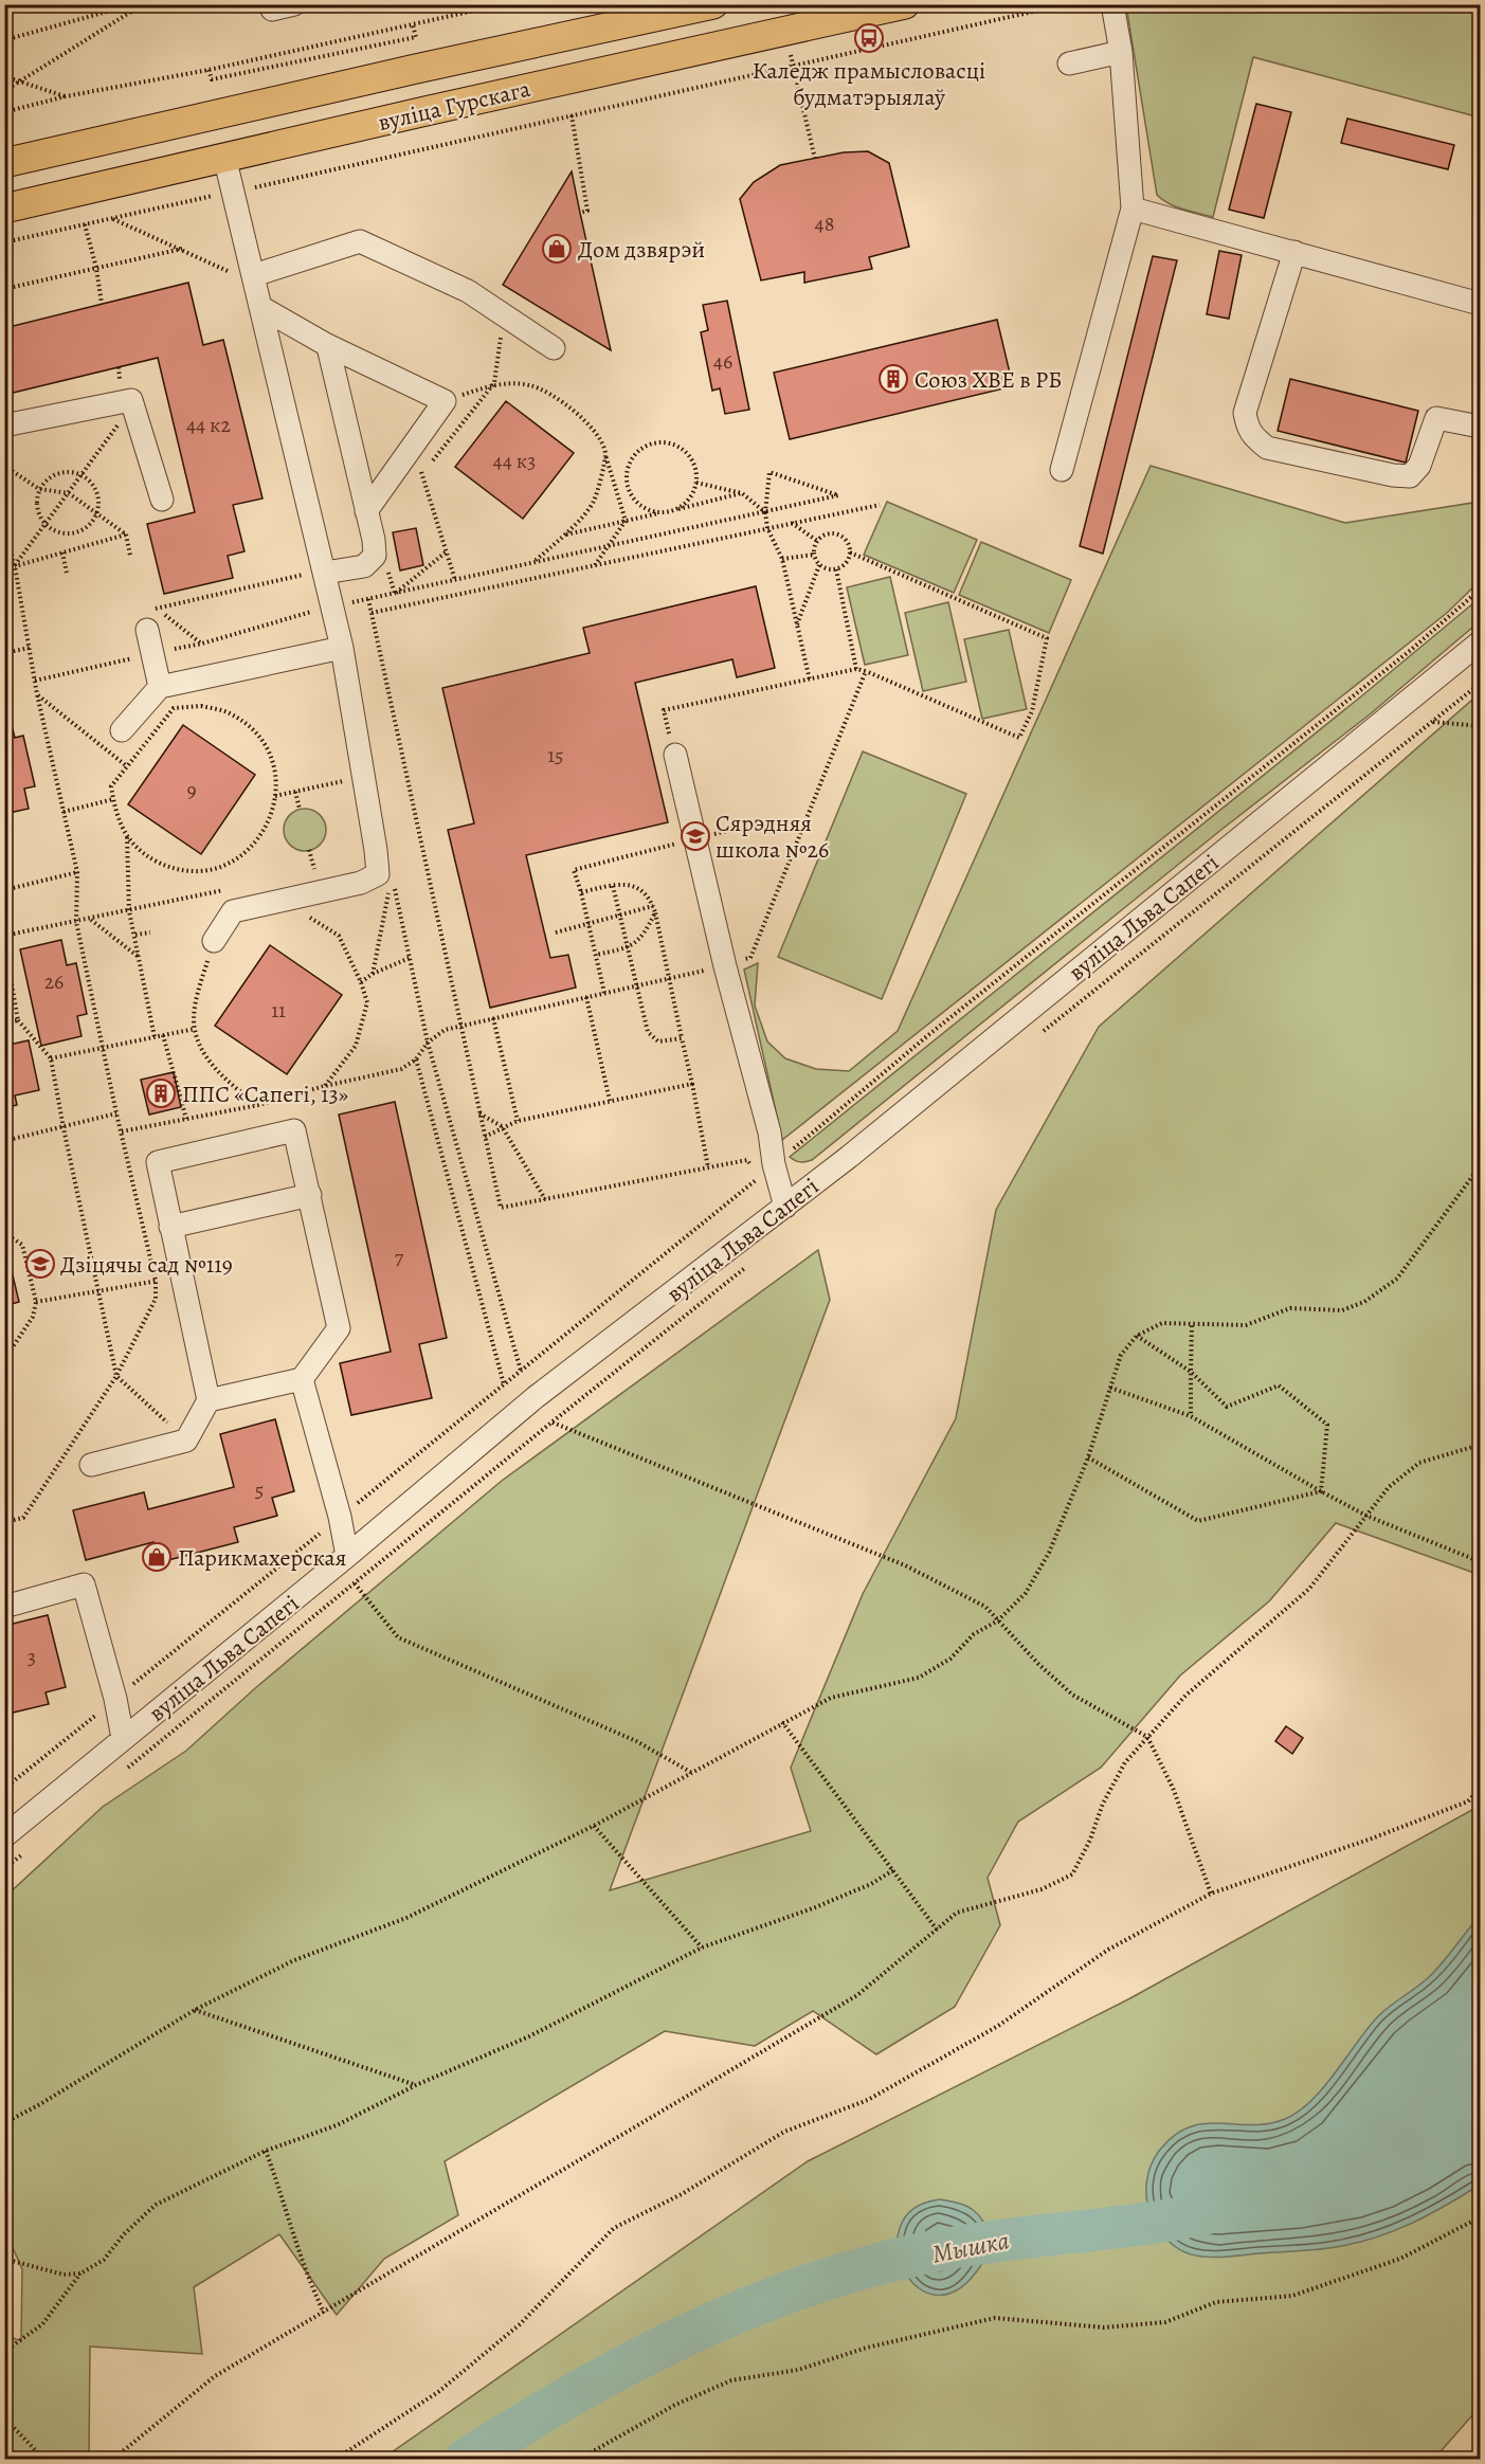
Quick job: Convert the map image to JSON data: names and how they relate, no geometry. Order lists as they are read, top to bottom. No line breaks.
{"streets":{"main road":["вуліца Гурскага"],"street":["вуліца Льва Сапегі"]},"water":["Мышка"],"places":{"bus stop":["Каледж прамысловасці будматэрыялаў"],"shop":["Дом дзвярэй","Парикмахерская"],"building":["Союз ХВЕ в РБ","ППС «Сапегі, 13»"],"school or university":["Сярэдняя школа №26","Дзіцячы сад №119"]},"house_numbers":["48","46","44 к2","44 к3","15","9","26","11","7","5","3"]}
